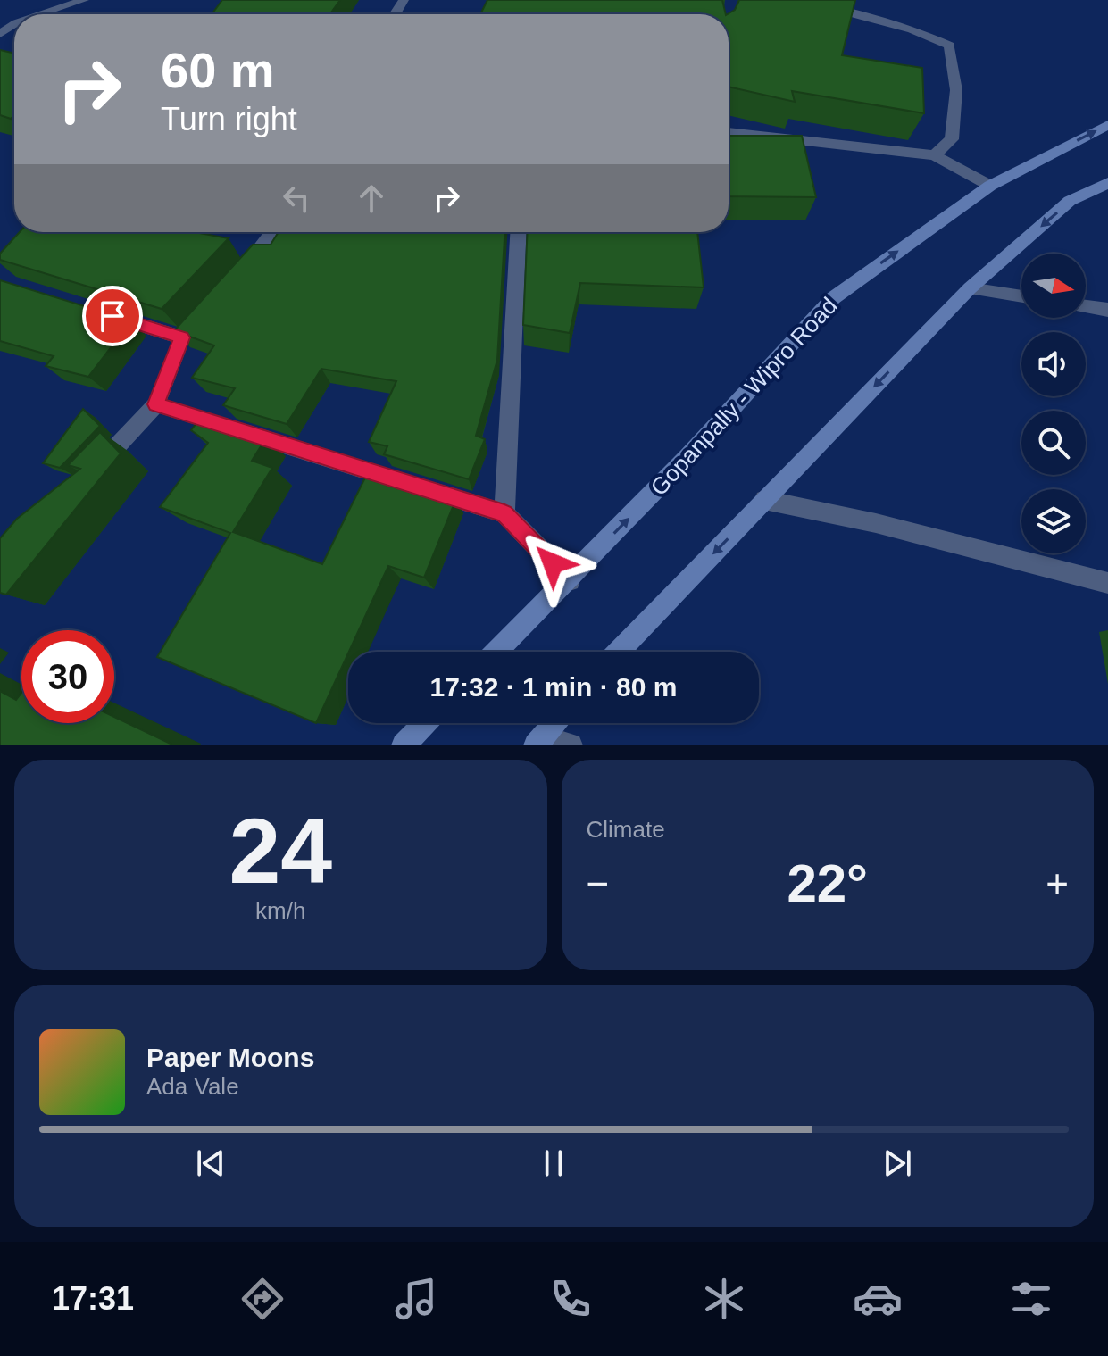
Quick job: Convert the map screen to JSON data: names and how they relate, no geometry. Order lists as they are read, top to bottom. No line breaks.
{"streets":{"main road":["Gopanpally - Wipro Road"]},"north":"right","page":{"turn":["60 m","Turn right"],"limit":"30","trip":"17:32 · 1 min · 80 m","tile":[["24","km/h"],"Climate"],"heat":["−","22°","+"],"song":["Paper Moons","Ada Vale"],"tabs":"17:31"}}
